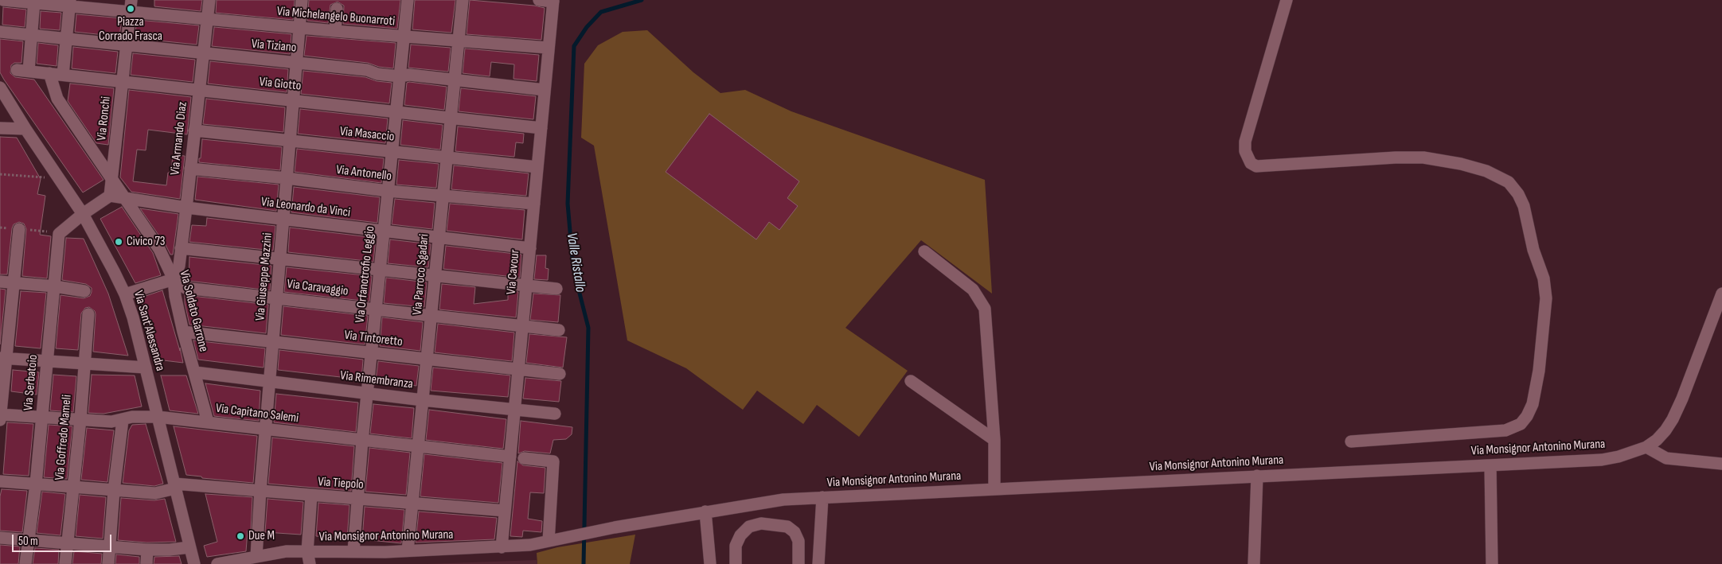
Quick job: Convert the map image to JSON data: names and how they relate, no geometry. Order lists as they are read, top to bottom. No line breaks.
{"streets":{"street":["Via Michelangelo Buonarroti","Via Tiziano","Via Giotto","Via Ronchi","Via Masaccio","Via Armando Diaz","Via Antonello","Via Leonardo da Vinci","Via Cavour","Via Orfanotrofio Leggio","Via Parroco Sgadari","Via Giuseppe Mazzini","Via Caravaggio","Via Soldato Garrone","Via Sant'Alessandra","Via Tintoretto","Via Rimembranza","Via Serbatoio","Via Capitano Salemi","Via Goffredo Mameli","Via Monsignor Antonino Murana","Via Tiepolo"]},"crossings":[["Via Michelangelo Buonarroti","Via Ronchi"],["Via Michelangelo Buonarroti","Via Armando Diaz"],["Via Michelangelo Buonarroti","Via Cavour"],["Via Michelangelo Buonarroti","Via Orfanotrofio Leggio"],["Via Michelangelo Buonarroti","Via Parroco Sgadari"],["Via Michelangelo Buonarroti","Via Giuseppe Mazzini"],["Via Tiziano","Via Giotto"],["Via Tiziano","Via Ronchi"],["Via Tiziano","Via Armando Diaz"],["Via Tiziano","Via Cavour"],["Via Tiziano","Via Orfanotrofio Leggio"],["Via Tiziano","Via Parroco Sgadari"],["Via Tiziano","Via Giuseppe Mazzini"],["Via Giotto","Via Ronchi"],["Via Giotto","Via Armando Diaz"],["Via Giotto","Via Cavour"],["Via Giotto","Via Orfanotrofio Leggio"],["Via Giotto","Via Parroco Sgadari"],["Via Giotto","Via Giuseppe Mazzini"],["Via Giotto","Via Soldato Garrone"],["Via Ronchi","Via Leonardo da Vinci"],["Via Ronchi","Via Soldato Garrone"],["Via Masaccio","Via Armando Diaz"],["Via Masaccio","Via Cavour"],["Via Masaccio","Via Orfanotrofio Leggio"],["Via Masaccio","Via Parroco Sgadari"],["Via Masaccio","Via Giuseppe Mazzini"],["Via Armando Diaz","Via Antonello"],["Via Armando Diaz","Via Leonardo da Vinci"],["Via Armando Diaz","Via Caravaggio"],["Via Armando Diaz","Via Soldato Garrone"],["Via Antonello","Via Cavour"],["Via Antonello","Via Orfanotrofio Leggio"],["Via Antonello","Via Parroco Sgadari"],["Via Antonello","Via Giuseppe Mazzini"],["Via Leonardo da Vinci","Via Cavour"],["Via Leonardo da Vinci","Via Orfanotrofio Leggio"],["Via Leonardo da Vinci","Via Parroco Sgadari"],["Via Leonardo da Vinci","Via Giuseppe Mazzini"],["Via Leonardo da Vinci","Via Soldato Garrone"],["Via Cavour","Via Caravaggio"],["Via Cavour","Via Tintoretto"],["Via Cavour","Via Rimembranza"],["Via Cavour","Via Capitano Salemi"],["Via Cavour","Via Monsignor Antonino Murana"],["Via Cavour","Via Tiepolo"],["Via Orfanotrofio Leggio","Via Caravaggio"],["Via Orfanotrofio Leggio","Via Tintoretto"],["Via Orfanotrofio Leggio","Via Rimembranza"],["Via Orfanotrofio Leggio","Via Capitano Salemi"],["Via Orfanotrofio Leggio","Via Monsignor Antonino Murana"],["Via Orfanotrofio Leggio","Via Tiepolo"],["Via Parroco Sgadari","Via Caravaggio"],["Via Parroco Sgadari","Via Tintoretto"],["Via Parroco Sgadari","Via Rimembranza"],["Via Parroco Sgadari","Via Capitano Salemi"],["Via Parroco Sgadari","Via Monsignor Antonino Murana"],["Via Parroco Sgadari","Via Tiepolo"],["Via Giuseppe Mazzini","Via Caravaggio"],["Via Giuseppe Mazzini","Via Tintoretto"],["Via Giuseppe Mazzini","Via Rimembranza"],["Via Giuseppe Mazzini","Via Capitano Salemi"],["Via Giuseppe Mazzini","Via Monsignor Antonino Murana"],["Via Giuseppe Mazzini","Via Tiepolo"],["Via Caravaggio","Via Soldato Garrone"],["Via Soldato Garrone","Via Tintoretto"],["Via Soldato Garrone","Via Rimembranza"],["Via Soldato Garrone","Via Capitano Salemi"],["Via Sant'Alessandra","Via Serbatoio"],["Via Sant'Alessandra","Via Capitano Salemi"],["Via Sant'Alessandra","Via Tiepolo"],["Via Serbatoio","Via Capitano Salemi"],["Via Serbatoio","Via Tiepolo"],["Via Capitano Salemi","Via Goffredo Mameli"],["Via Goffredo Mameli","Via Tiepolo"]],"water":["Valle Ristallo"],"places":["Piazza Corrado Frasca","Civico 73","Due M"],"scale_bar":"50 m"}
